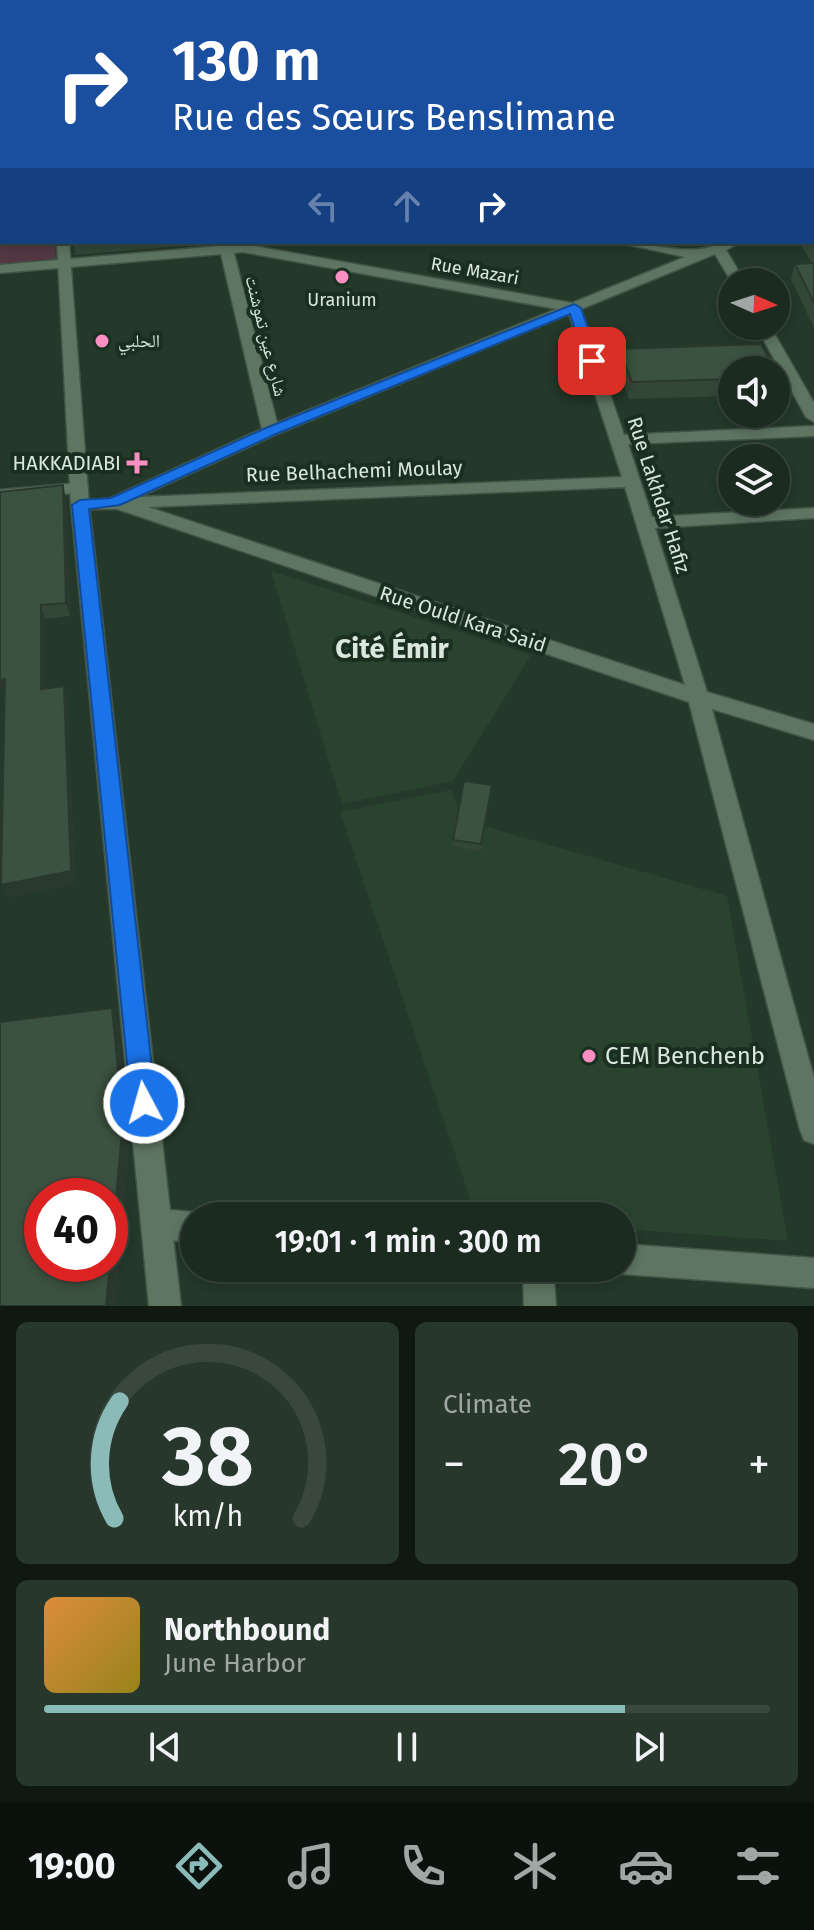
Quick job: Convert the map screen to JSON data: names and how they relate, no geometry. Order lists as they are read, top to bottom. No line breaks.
{"streets":{"street":["Rue Mazari","شارع عين تموشنت","Rue Belhachemi Moulay","Rue Lakhdar Hafiz","Rue Ould Kara Said"]},"crossings":[["Rue Mazari","شارع عين تموشنت"],["Rue Mazari","Rue Lakhdar Hafiz"],["Rue Belhachemi Moulay","Rue Lakhdar Hafiz"],["Rue Belhachemi Moulay","Rue Ould Kara Said"],["Rue Lakhdar Hafiz","Rue Ould Kara Said"]],"districts":["Cité Émir"],"places":{"other":["Uranium","الحلبي","CEM Benchenb"],"health":["HAKKADIABI"]},"north":"right","page":{"turn":["130 m","Rue des Sœurs Benslimane"],"limit":"40","trip":"19:01 · 1 min · 300 m","tile":"Climate","heat":["−","20°","+"],"song":["Northbound","June Harbor"],"tabs":"19:00","gauge":["38","km/h"]}}
